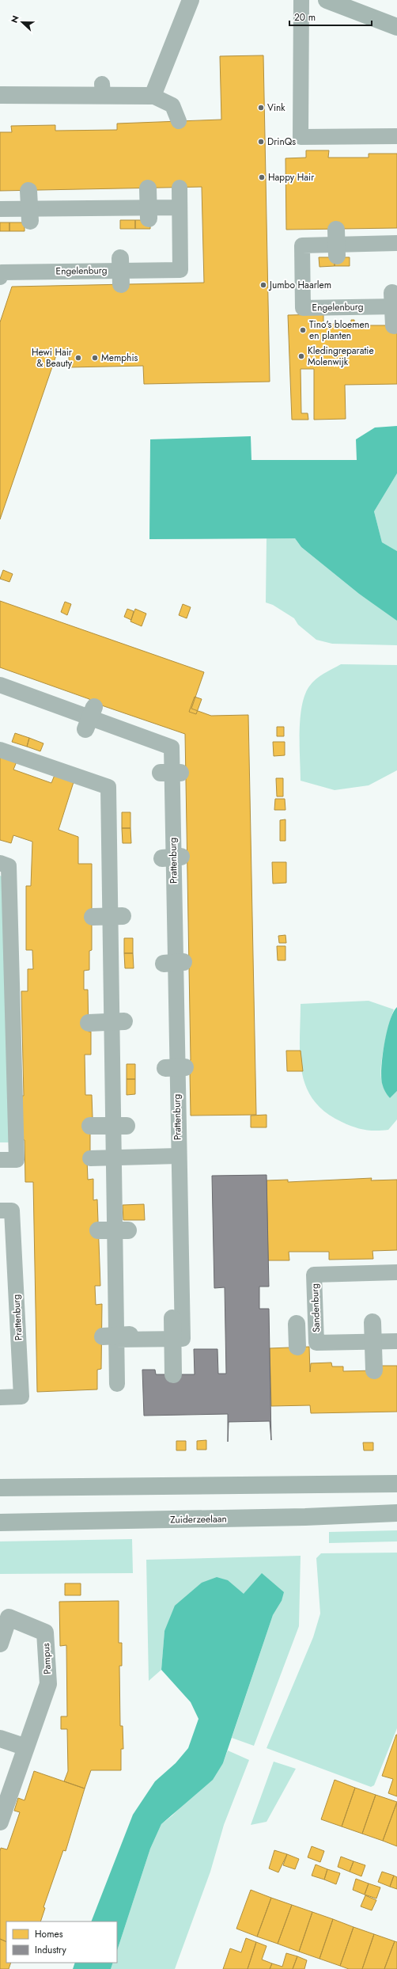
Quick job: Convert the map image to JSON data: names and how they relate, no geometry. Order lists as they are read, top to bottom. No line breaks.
{"streets":{"street":["Zuiderzeelaan","Pampus"],"lane":["Engelenburg","Prattenburg","Sandenburg"]},"places":["Vink","DrinQs","Happy Hair","Jumbo Haarlem","Tino's bloemen en planten","Kledingreparatie Molenwijk","Hewi Hair & Beauty","Memphis"],"legend":["Homes","Industry"],"scale_bar":"20 m","north":"left"}
